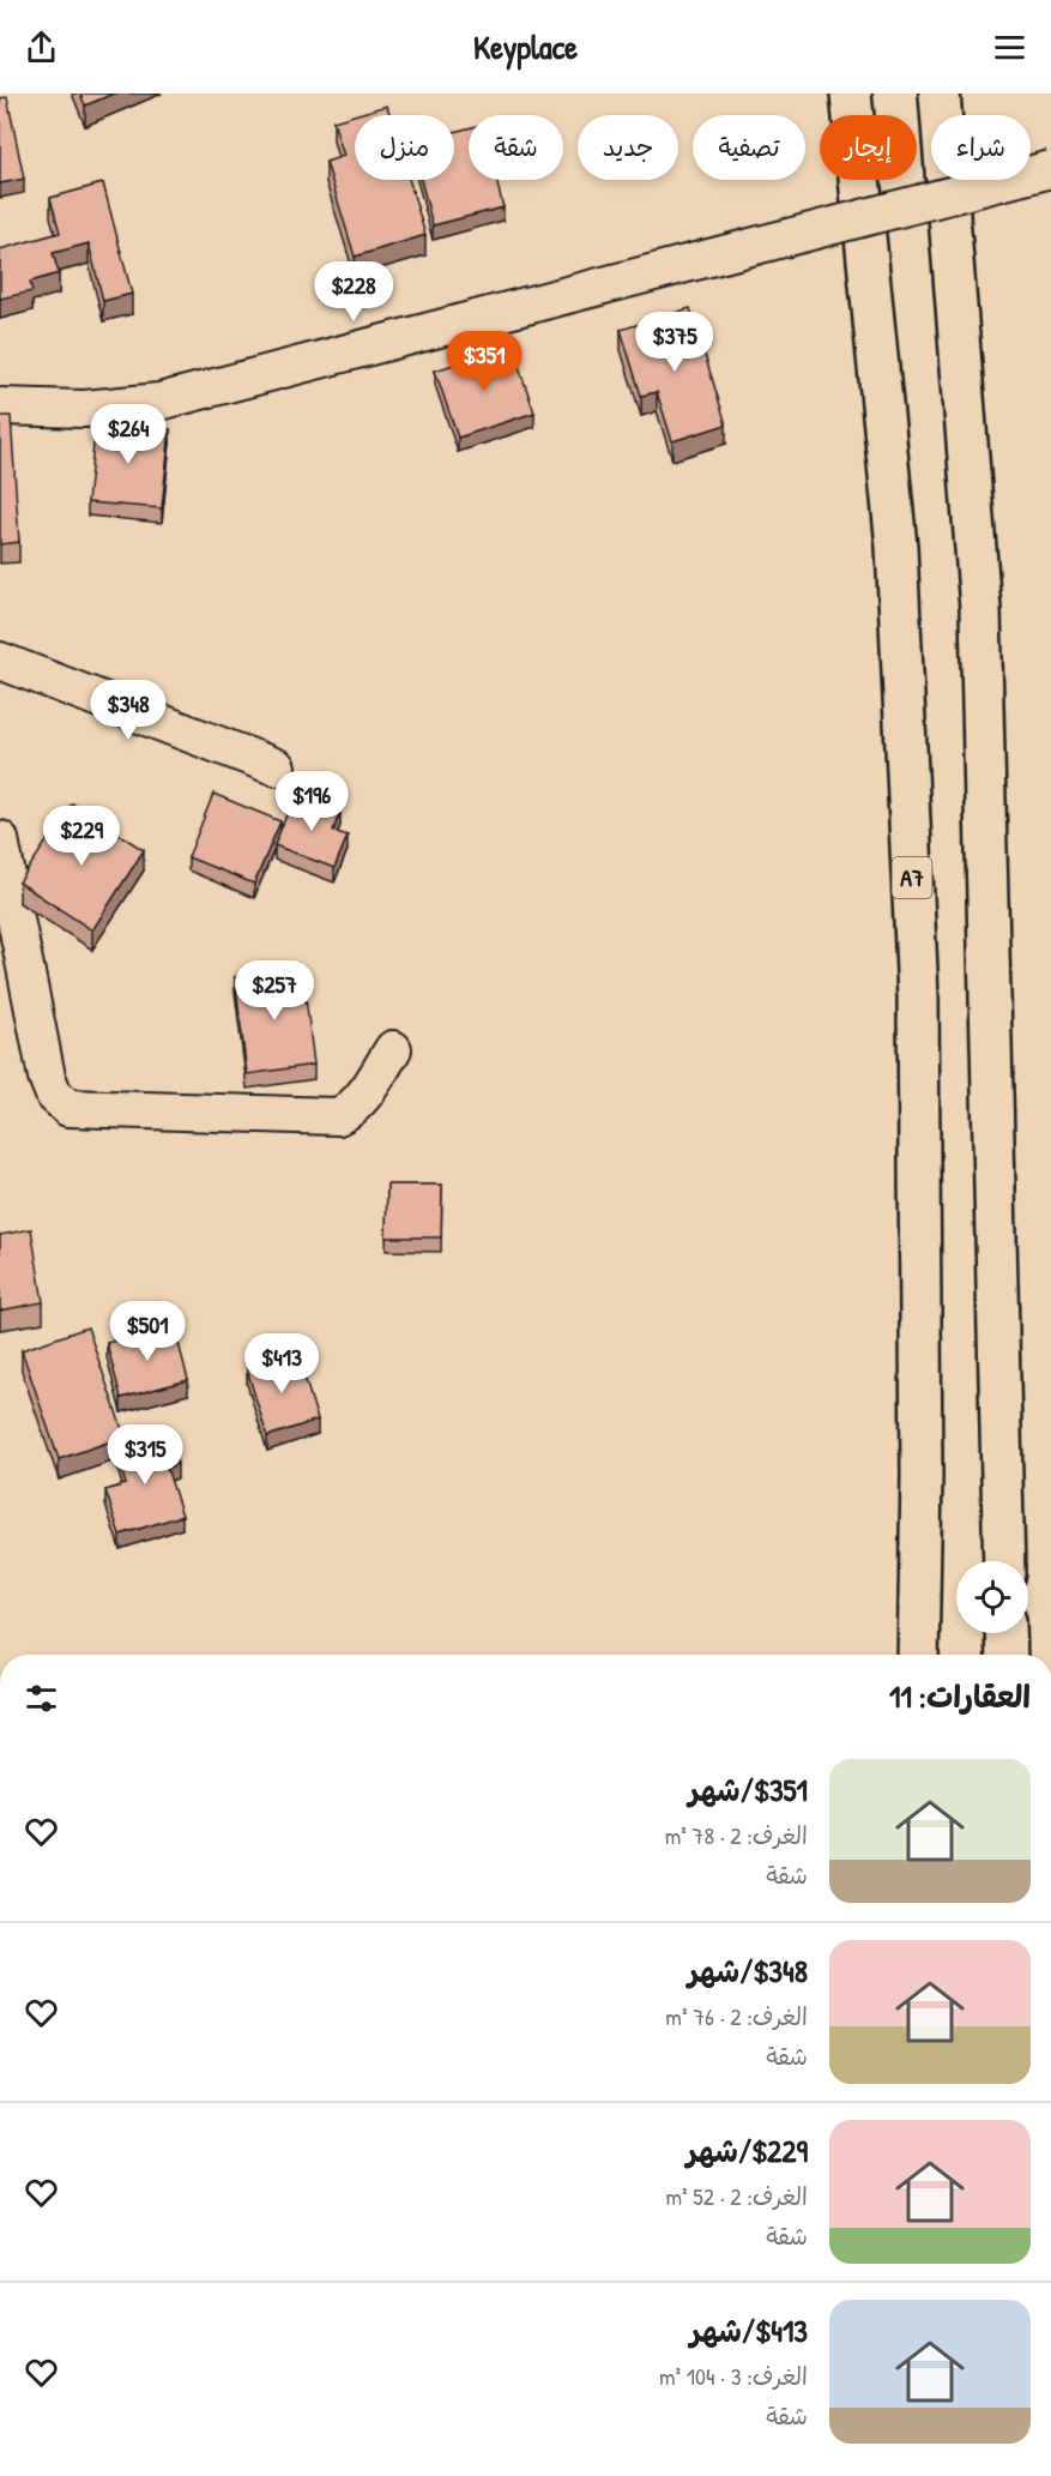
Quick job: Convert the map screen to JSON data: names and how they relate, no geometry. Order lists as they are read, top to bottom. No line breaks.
{"streets":{"highway":["A7"]},"page":{"header":"Keyplace","chip":["شراء","إيجار","تصفية","جديد","شقة","منزل"],"price":["$228","$375","$351","$264","$348","$196","$229","$257","$501","$413","$315"],"heading":"العقارات: 11","list":[{"name":"$351/شهر","note":"الغرف: 2 · 78 m² · شقة"},{"name":"$348/شهر","note":"الغرف: 2 · 76 m² · شقة"},{"name":"$229/شهر","note":"الغرف: 2 · 52 m² · شقة"},{"name":"$413/شهر","note":"الغرف: 3 · 104 m² · شقة"}]}}
